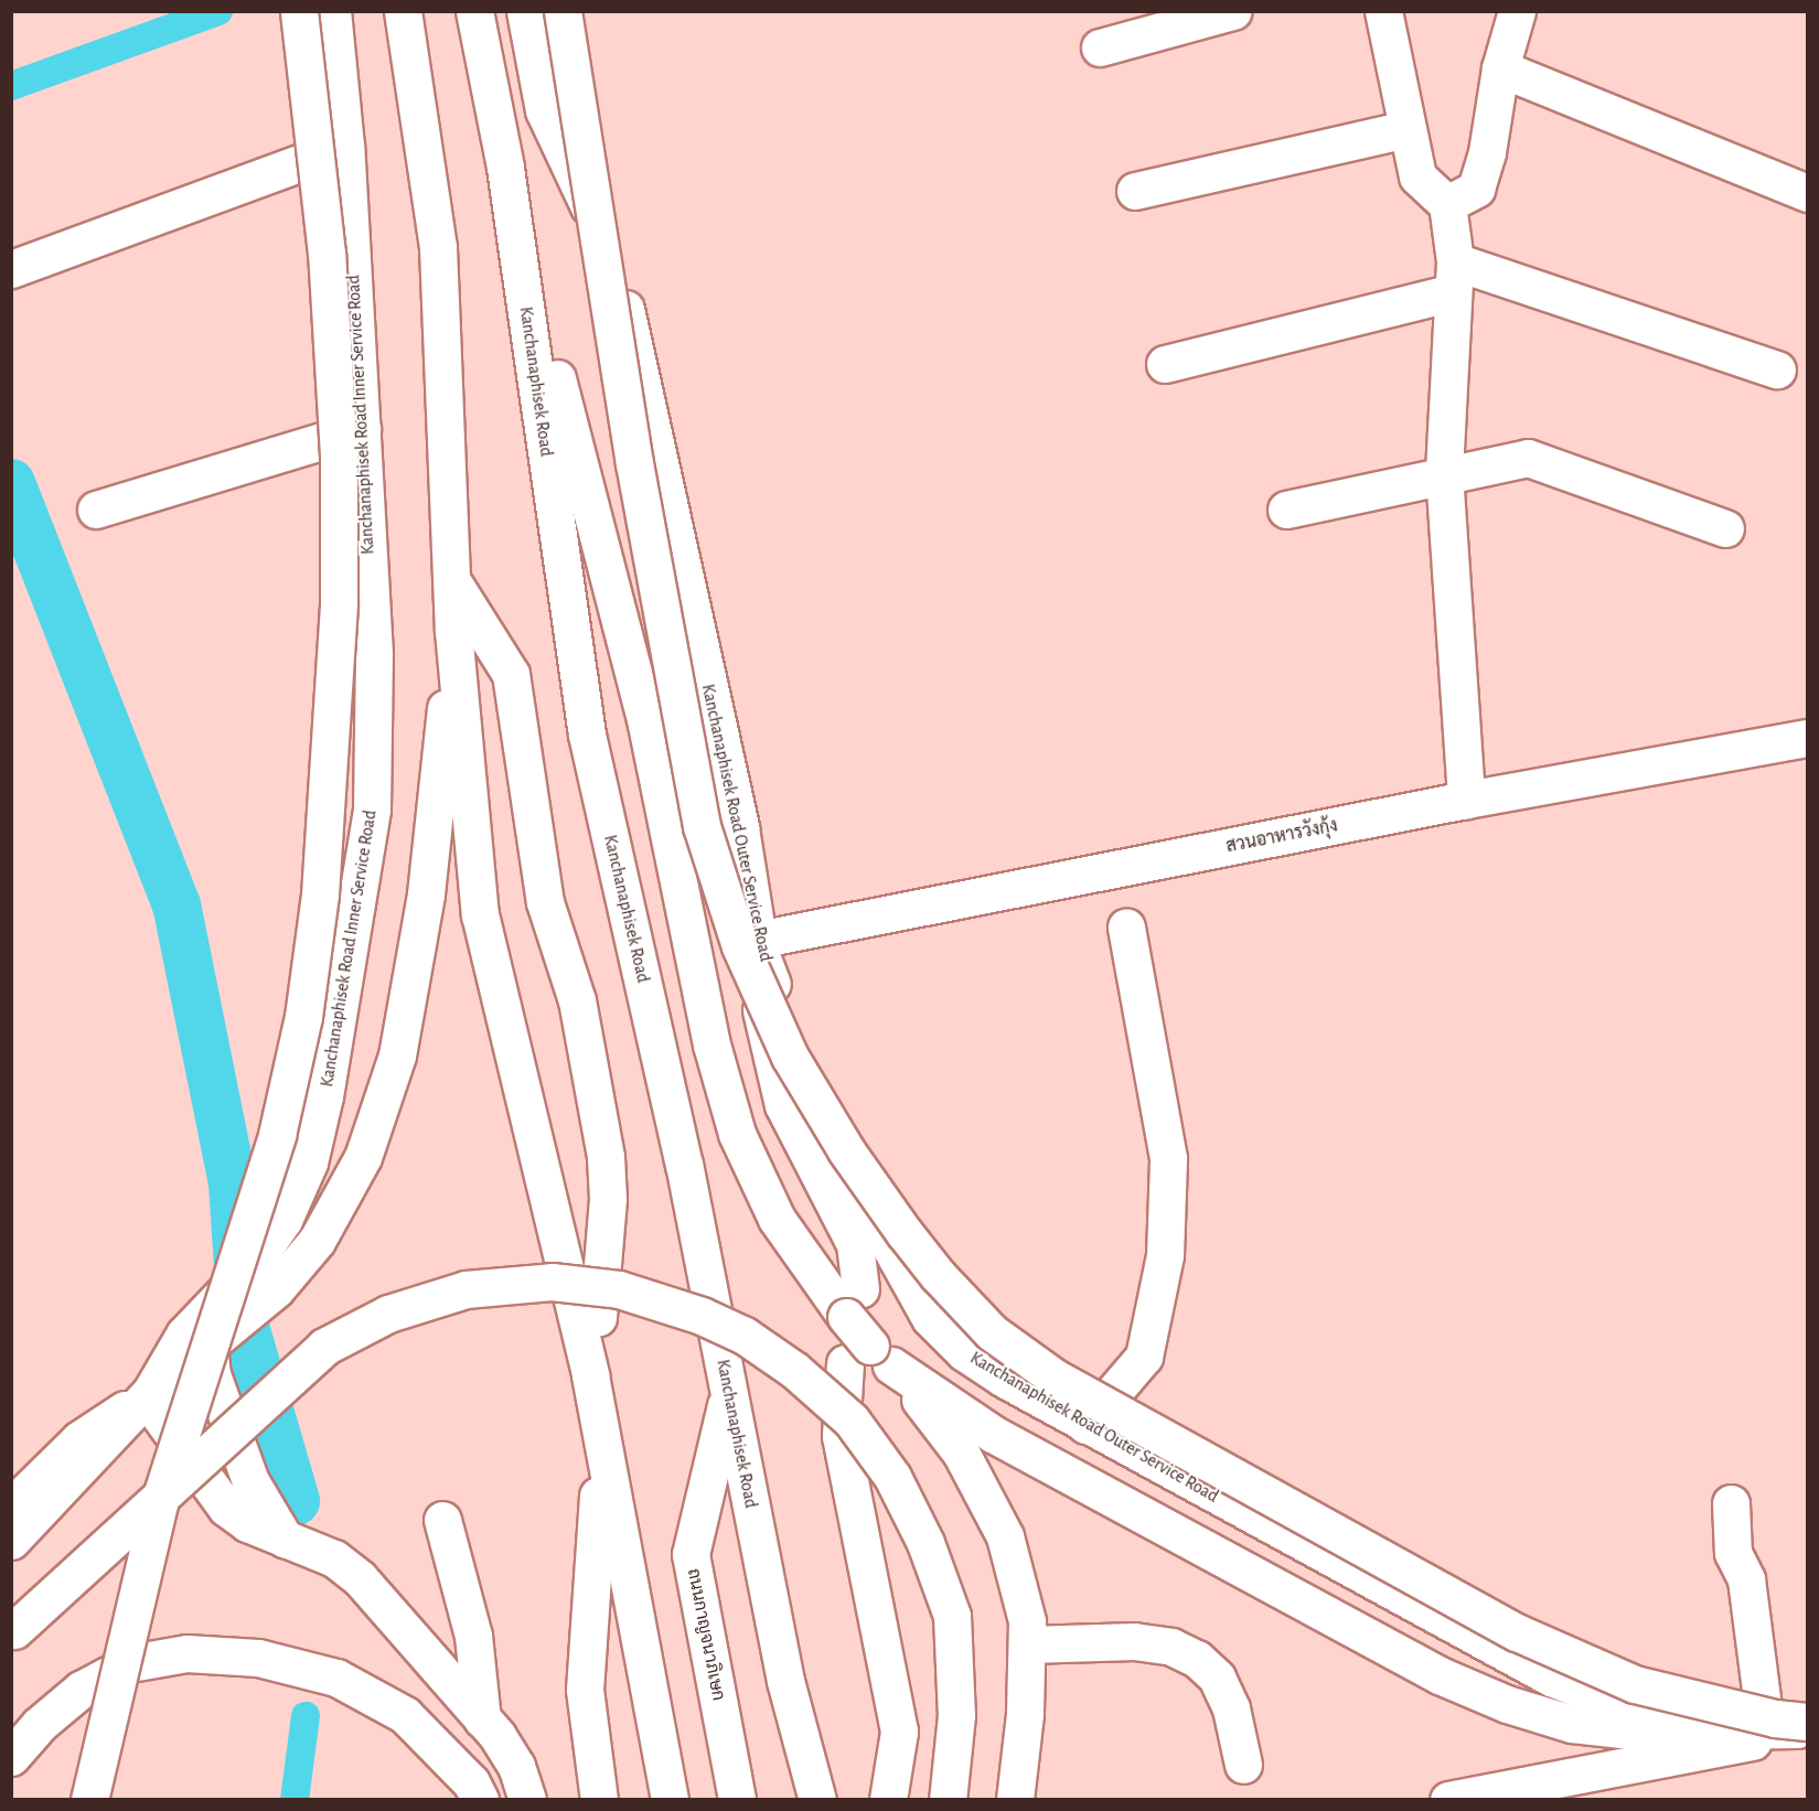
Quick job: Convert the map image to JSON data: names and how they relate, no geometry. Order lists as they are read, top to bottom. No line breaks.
{"streets":{"main road":["Kanchanaphisek Road","Kanchanaphisek Road Inner Service Road","Kanchanaphisek Road Outer Service Road","สวนอาหารวังกุ้ง","ถนนกาญจนาภิเษก"]},"crossings":[["Kanchanaphisek Road","ถนนกาญจนาภิเษก"],["Kanchanaphisek Road Outer Service Road","สวนอาหารวังกุ้ง"]]}
